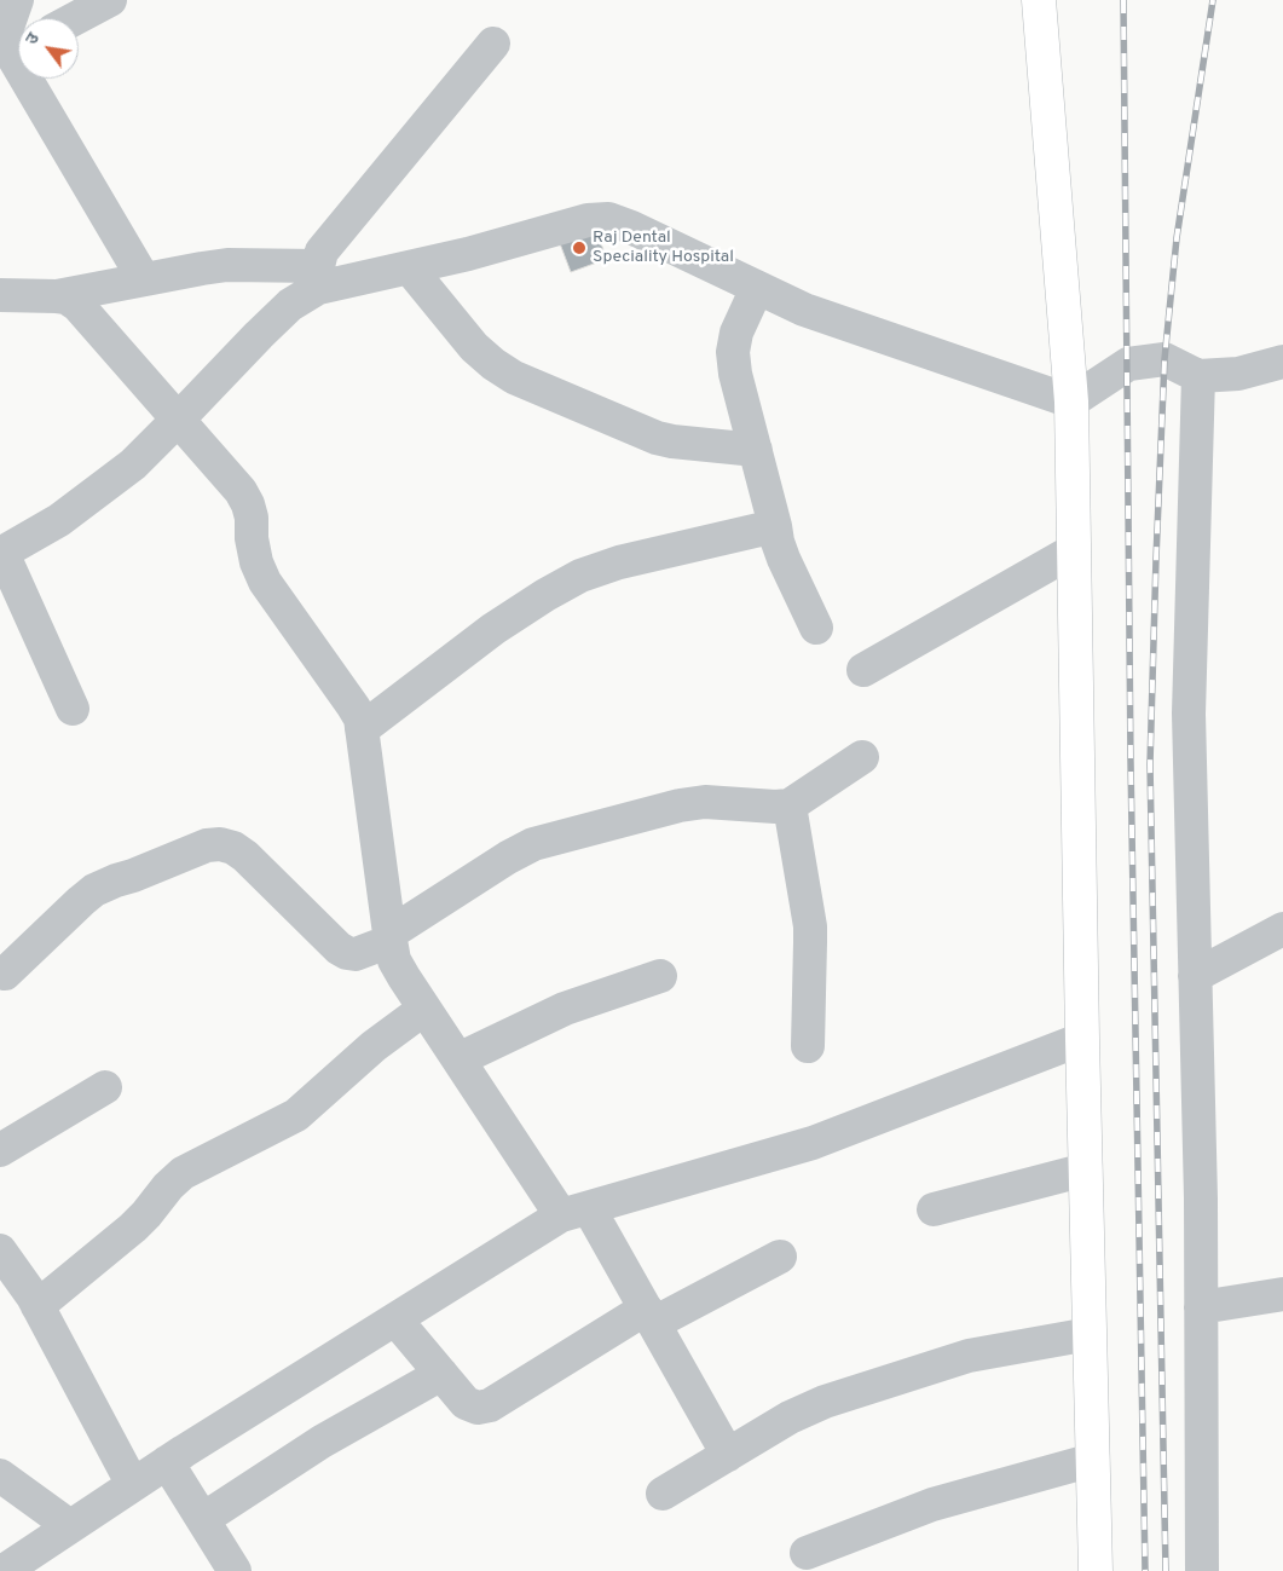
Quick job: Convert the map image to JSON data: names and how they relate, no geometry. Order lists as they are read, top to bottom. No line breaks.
{"places":["Raj Dental Speciality Hospital"],"north":"top left"}
